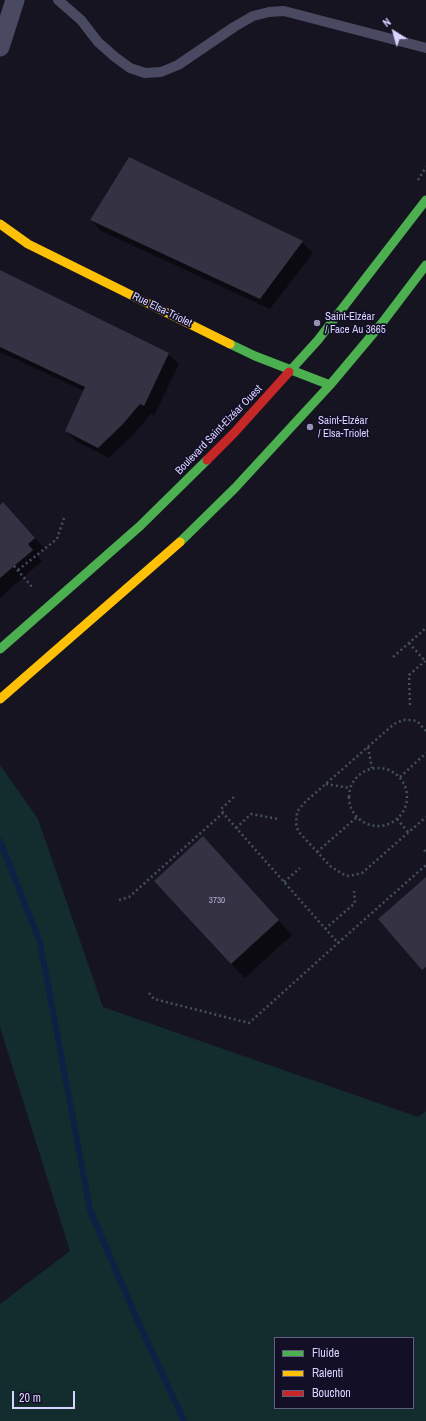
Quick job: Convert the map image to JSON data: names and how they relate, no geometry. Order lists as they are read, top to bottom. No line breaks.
{"streets":{"street":["Rue Elsa-Triolet","Boulevard Saint-Elzéar Ouest"]},"crossings":[["Rue Elsa-Triolet","Boulevard Saint-Elzéar Ouest"]],"places":["Saint-Elzéar / Face Au 3665","Saint-Elzéar / Elsa-Triolet"],"house_numbers":["3730"],"legend":["Fluide","Ralenti","Bouchon"],"scale_bar":"20 m","north":"top left"}
